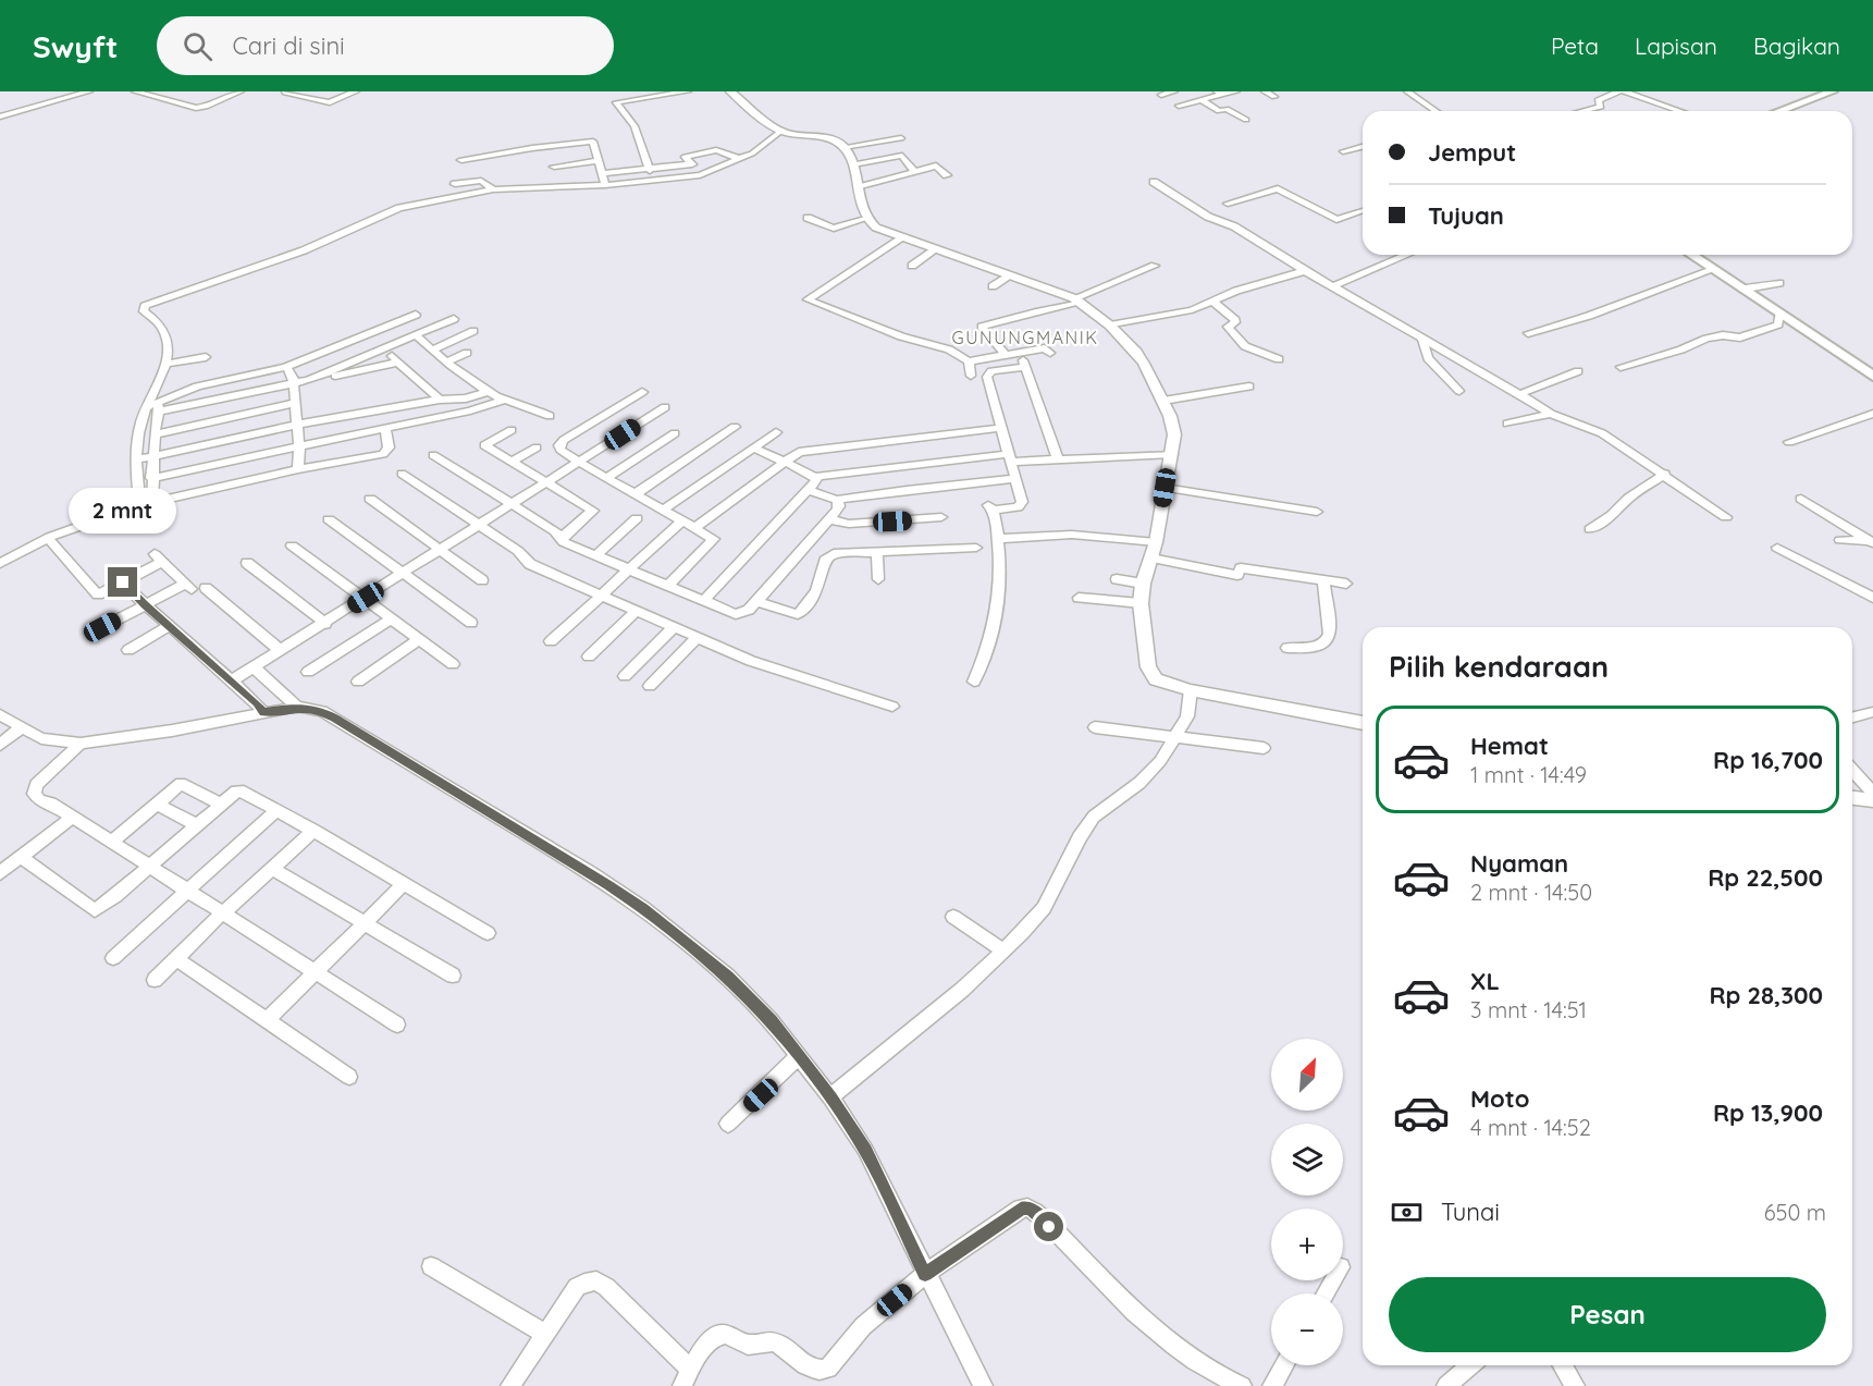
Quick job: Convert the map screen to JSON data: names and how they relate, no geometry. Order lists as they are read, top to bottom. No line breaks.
{"districts":["GUNUNGMANIK"],"north":"top right","page":{"header":"Swyft","search":"Cari di sini","nav":["Peta","Lapisan","Bagikan"],"banner":["Jemput","Tujuan"],"bubble":"2 mnt","heading":"Pilih kendaraan","list":[{"name":"Hemat","note":"1 mnt · 14:49","value":"Rp 16,700"},{"name":"Nyaman","note":"2 mnt · 14:50","value":"Rp 22,500"},{"name":"XL","note":"3 mnt · 14:51","value":"Rp 28,300"},{"name":"Moto","note":"4 mnt · 14:52","value":"Rp 13,900"}],"map_buttons":["+","−"],"pay":["Tunai","650 m"],"buttons":"Pesan"}}
